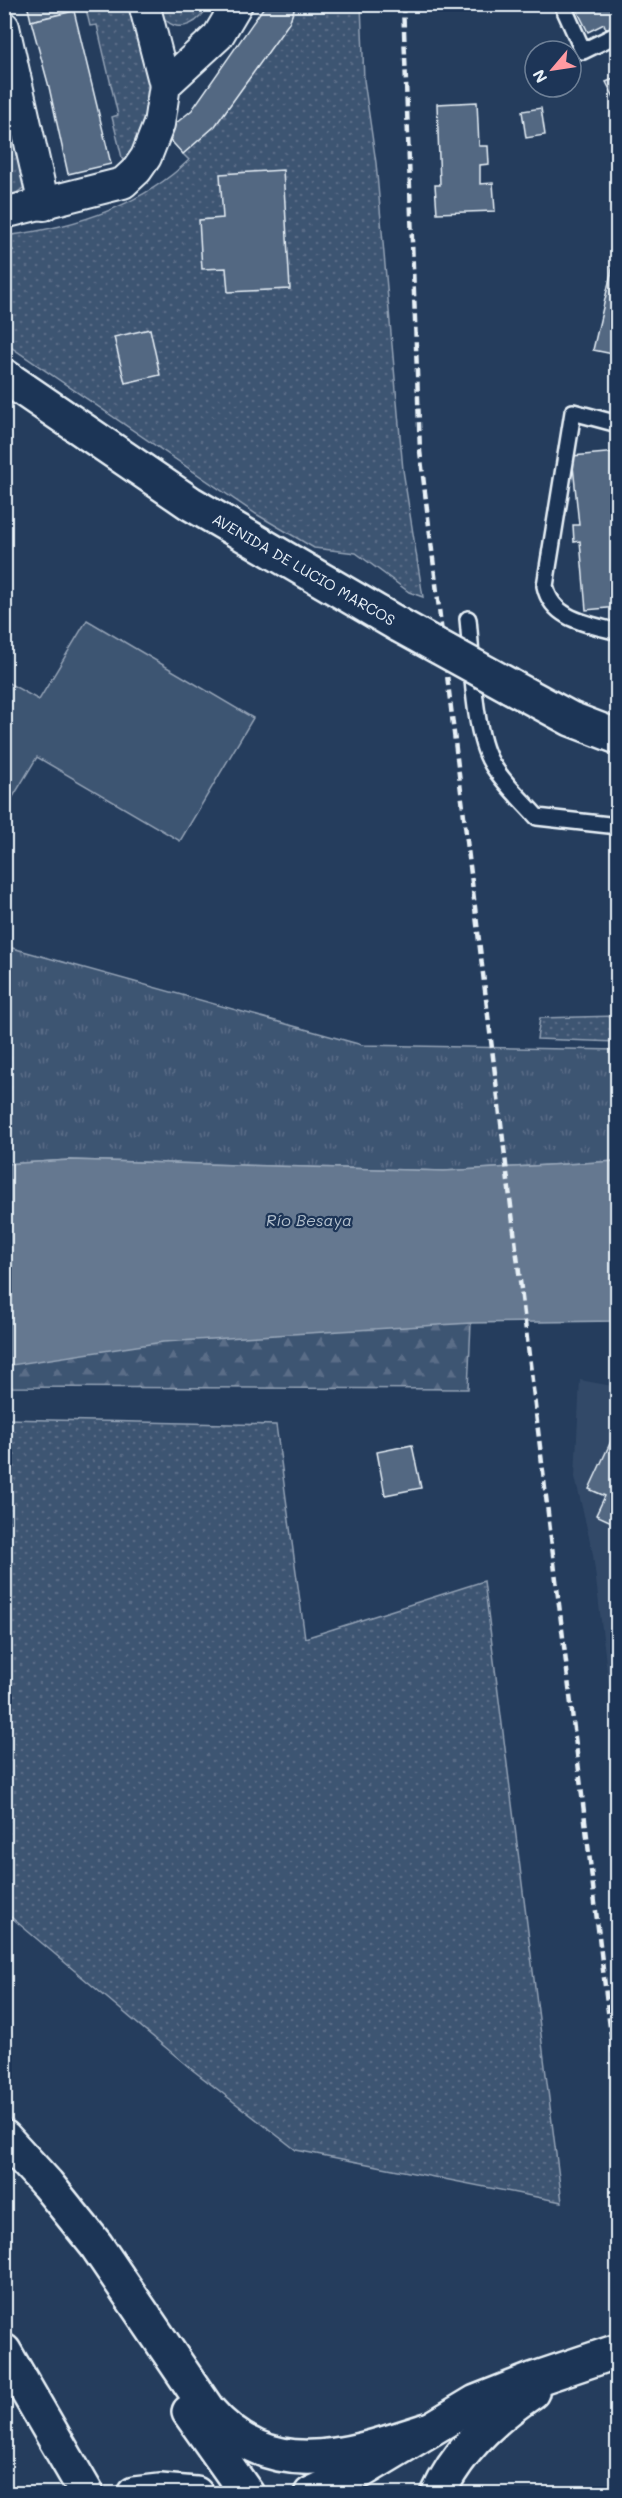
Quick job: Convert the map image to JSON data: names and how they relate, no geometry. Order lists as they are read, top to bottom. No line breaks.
{"streets":{"main road":["AVENIDA DE LUCIO MARCOS"]},"water":["Río Besaya"],"north":"bottom left"}
